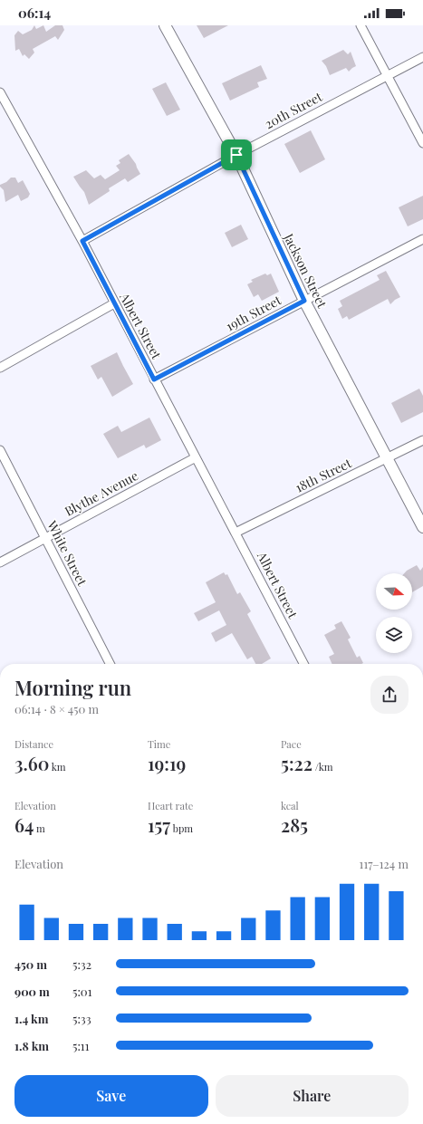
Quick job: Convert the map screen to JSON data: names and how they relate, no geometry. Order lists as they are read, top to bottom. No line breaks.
{"streets":{"main road":["Jackson Street"],"street":["20th Street","19th Street","Albert Street","18th Street","Blythe Avenue","White Street"]},"crossings":[["20th Street","Jackson Street"],["20th Street","Albert Street"],["Jackson Street","19th Street"],["Jackson Street","18th Street"],["19th Street","Albert Street"],["Albert Street","18th Street"],["Albert Street","Blythe Avenue"],["Blythe Avenue","White Street"]],"north":"right","page":{"status":"06:14","heading":["Morning run","06:14 · 8 × 450 m"],"stats":[["Distance","3.60 km"],["Time","19:19"],["Pace","5:22 /km"],["Elevation","64 m"],["Heart rate","157 bpm"],["kcal","285"]],"chart":["Elevation","117–124 m"],"list":[{"name":"450 m","note":"5:32"},{"name":"900 m","note":"5:01"},{"name":"1.4 km","note":"5:33"},{"name":"1.8 km","note":"5:11"}],"buttons":["Save","Share"]}}
